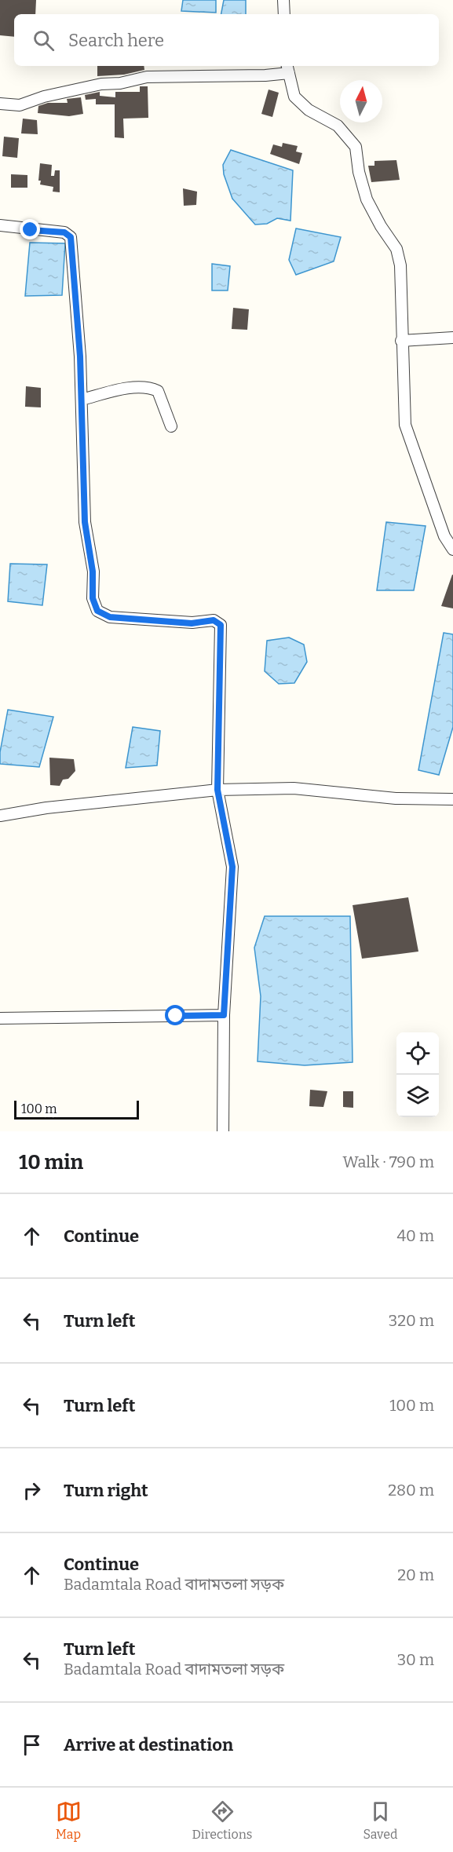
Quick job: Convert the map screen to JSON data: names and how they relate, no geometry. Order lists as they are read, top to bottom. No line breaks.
{"scale_bar":"100 m","north":"top","page":{"search":"Search here","scale":"100 m","heading":["10 min","Walk · 790 m"],"list":[["Continue","40 m"],["Turn left","320 m"],["Turn left","100 m"],["Turn right","280 m"],["Continue","Badamtala Road বাদামতলা সড়ক","20 m"],["Turn left","Badamtala Road বাদামতলা সড়ক","30 m"],"Arrive at destination"],"nav":["Map","Directions","Saved"]}}
